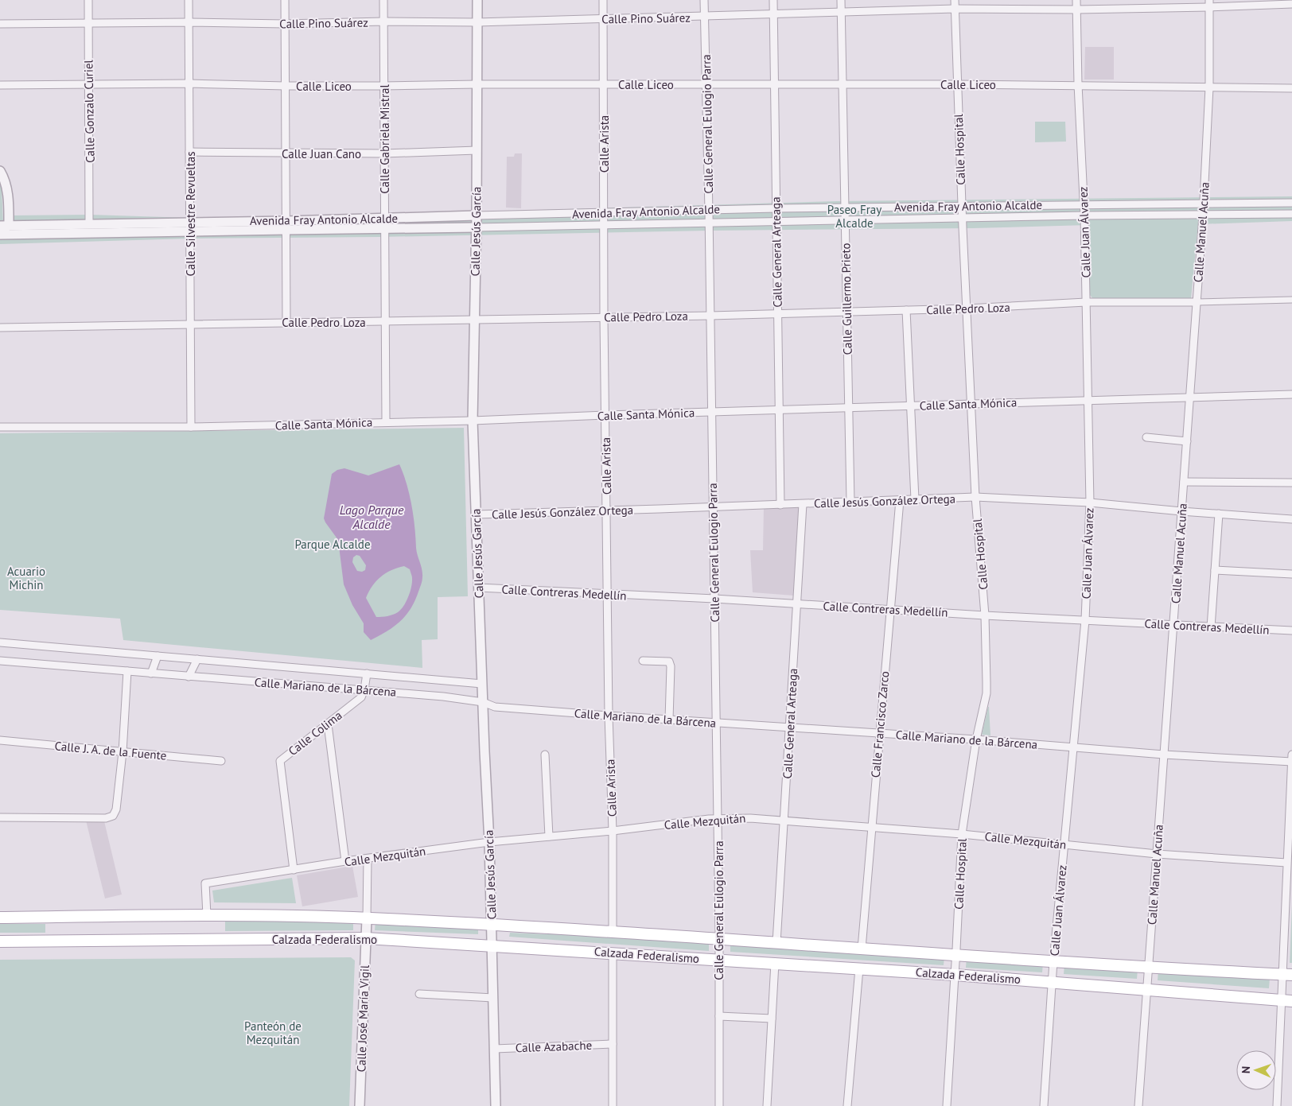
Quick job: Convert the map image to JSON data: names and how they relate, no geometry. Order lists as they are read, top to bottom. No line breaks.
{"streets":{"main road":["Calzada Federalismo"],"street":["Calle Pino Suárez","Calle Liceo","Calle Gonzalo Curiel","Calle General Eulogio Parra","Calle Gabriela Mistral","Calle Arista","Calle Hospital","Calle Juan Cano","Avenida Fray Antonio Alcalde","Calle Silvestre Revueltas","Calle Jesús García","Calle Juan Álvarez","Calle Manuel Acuña","Calle General Arteaga","Calle Guillermo Prieto","Calle Pedro Loza","Calle Santa Mónica","Calle Jesús González Ortega","Calle Contreras Medellín","Calle Mariano de la Bárcena","Calle Francisco Zarco","Calle Colima","Calle J. A. de la Fuente","Calle Mezquitán","Calle José María Vigil","Calle Azabache"]},"crossings":[["Calle Pino Suárez","Calle Gonzalo Curiel"],["Calle Pino Suárez","Calle General Eulogio Parra"],["Calle Pino Suárez","Calle Gabriela Mistral"],["Calle Pino Suárez","Calle Arista"],["Calle Pino Suárez","Calle Hospital"],["Calle Pino Suárez","Calle Silvestre Revueltas"],["Calle Pino Suárez","Calle Jesús García"],["Calle Pino Suárez","Calle Juan Álvarez"],["Calle Pino Suárez","Calle Manuel Acuña"],["Calle Pino Suárez","Calle General Arteaga"],["Calle Pino Suárez","Calle Guillermo Prieto"],["Calle Liceo","Calle Gonzalo Curiel"],["Calle Liceo","Calle General Eulogio Parra"],["Calle Liceo","Calle Gabriela Mistral"],["Calle Liceo","Calle Arista"],["Calle Liceo","Calle Hospital"],["Calle Liceo","Calle Silvestre Revueltas"],["Calle Liceo","Calle Jesús García"],["Calle Liceo","Calle Juan Álvarez"],["Calle Liceo","Calle Manuel Acuña"],["Calle Liceo","Calle General Arteaga"],["Calle Liceo","Calle Guillermo Prieto"],["Calle Gonzalo Curiel","Avenida Fray Antonio Alcalde"],["Calle General Eulogio Parra","Avenida Fray Antonio Alcalde"],["Calle General Eulogio Parra","Calle Pedro Loza"],["Calle General Eulogio Parra","Calle Santa Mónica"],["Calle General Eulogio Parra","Calle Jesús González Ortega"],["Calle General Eulogio Parra","Calle Contreras Medellín"],["Calle General Eulogio Parra","Calle Mariano de la Bárcena"],["Calle General Eulogio Parra","Calle Mezquitán"],["Calle General Eulogio Parra","Calzada Federalismo"],["Calle Gabriela Mistral","Calle Juan Cano"],["Calle Gabriela Mistral","Avenida Fray Antonio Alcalde"],["Calle Gabriela Mistral","Calle Pedro Loza"],["Calle Gabriela Mistral","Calle Santa Mónica"],["Calle Arista","Avenida Fray Antonio Alcalde"],["Calle Arista","Calle Pedro Loza"],["Calle Arista","Calle Santa Mónica"],["Calle Arista","Calle Jesús González Ortega"],["Calle Arista","Calle Contreras Medellín"],["Calle Arista","Calle Mariano de la Bárcena"],["Calle Arista","Calle Mezquitán"],["Calle Arista","Calzada Federalismo"],["Calle Hospital","Avenida Fray Antonio Alcalde"],["Calle Hospital","Calle Pedro Loza"],["Calle Hospital","Calle Santa Mónica"],["Calle Hospital","Calle Jesús González Ortega"],["Calle Hospital","Calle Contreras Medellín"],["Calle Hospital","Calle Mariano de la Bárcena"],["Calle Hospital","Calle Mezquitán"],["Calle Hospital","Calzada Federalismo"],["Calle Juan Cano","Calle Silvestre Revueltas"],["Calle Juan Cano","Calle Jesús García"],["Avenida Fray Antonio Alcalde","Calle Silvestre Revueltas"],["Avenida Fray Antonio Alcalde","Calle Jesús García"],["Avenida Fray Antonio Alcalde","Calle Juan Álvarez"],["Avenida Fray Antonio Alcalde","Calle Manuel Acuña"],["Avenida Fray Antonio Alcalde","Calle General Arteaga"],["Avenida Fray Antonio Alcalde","Calle Guillermo Prieto"],["Calle Silvestre Revueltas","Calle Pedro Loza"],["Calle Silvestre Revueltas","Calle Santa Mónica"],["Calle Jesús García","Calle Pedro Loza"],["Calle Jesús García","Calle Santa Mónica"],["Calle Jesús García","Calle Jesús González Ortega"],["Calle Jesús García","Calle Contreras Medellín"],["Calle Jesús García","Calle Mariano de la Bárcena"],["Calle Jesús García","Calle Mezquitán"],["Calle Jesús García","Calzada Federalismo"],["Calle Jesús García","Calle Azabache"],["Calle Juan Álvarez","Calle Pedro Loza"],["Calle Juan Álvarez","Calle Santa Mónica"],["Calle Juan Álvarez","Calle Jesús González Ortega"],["Calle Juan Álvarez","Calle Contreras Medellín"],["Calle Juan Álvarez","Calle Mariano de la Bárcena"],["Calle Juan Álvarez","Calle Mezquitán"],["Calle Juan Álvarez","Calzada Federalismo"],["Calle Manuel Acuña","Calle Pedro Loza"],["Calle Manuel Acuña","Calle Santa Mónica"],["Calle Manuel Acuña","Calle Jesús González Ortega"],["Calle Manuel Acuña","Calle Contreras Medellín"],["Calle Manuel Acuña","Calle Mariano de la Bárcena"],["Calle Manuel Acuña","Calle Mezquitán"],["Calle Manuel Acuña","Calzada Federalismo"],["Calle General Arteaga","Calle Pedro Loza"],["Calle General Arteaga","Calle Santa Mónica"],["Calle General Arteaga","Calle Jesús González Ortega"],["Calle General Arteaga","Calle Contreras Medellín"],["Calle General Arteaga","Calle Mariano de la Bárcena"],["Calle General Arteaga","Calle Mezquitán"],["Calle General Arteaga","Calzada Federalismo"],["Calle Guillermo Prieto","Calle Pedro Loza"],["Calle Guillermo Prieto","Calle Santa Mónica"],["Calle Guillermo Prieto","Calle Jesús González Ortega"],["Calle Jesús González Ortega","Calle Francisco Zarco"],["Calle Contreras Medellín","Calle Francisco Zarco"],["Calle Mariano de la Bárcena","Calle Francisco Zarco"],["Calle Mariano de la Bárcena","Calle Colima"],["Calle Francisco Zarco","Calle Mezquitán"],["Calle Francisco Zarco","Calzada Federalismo"],["Calle Colima","Calle Mezquitán"],["Calle Mezquitán","Calzada Federalismo"],["Calle Mezquitán","Calle José María Vigil"],["Calzada Federalismo","Calle José María Vigil"]],"water":["Lago Parque Alcalde"],"parks":["Paseo Fray Alcalde","Parque Alcalde","Acuario Michin","Panteón de Mezquitán"],"north":"left"}
